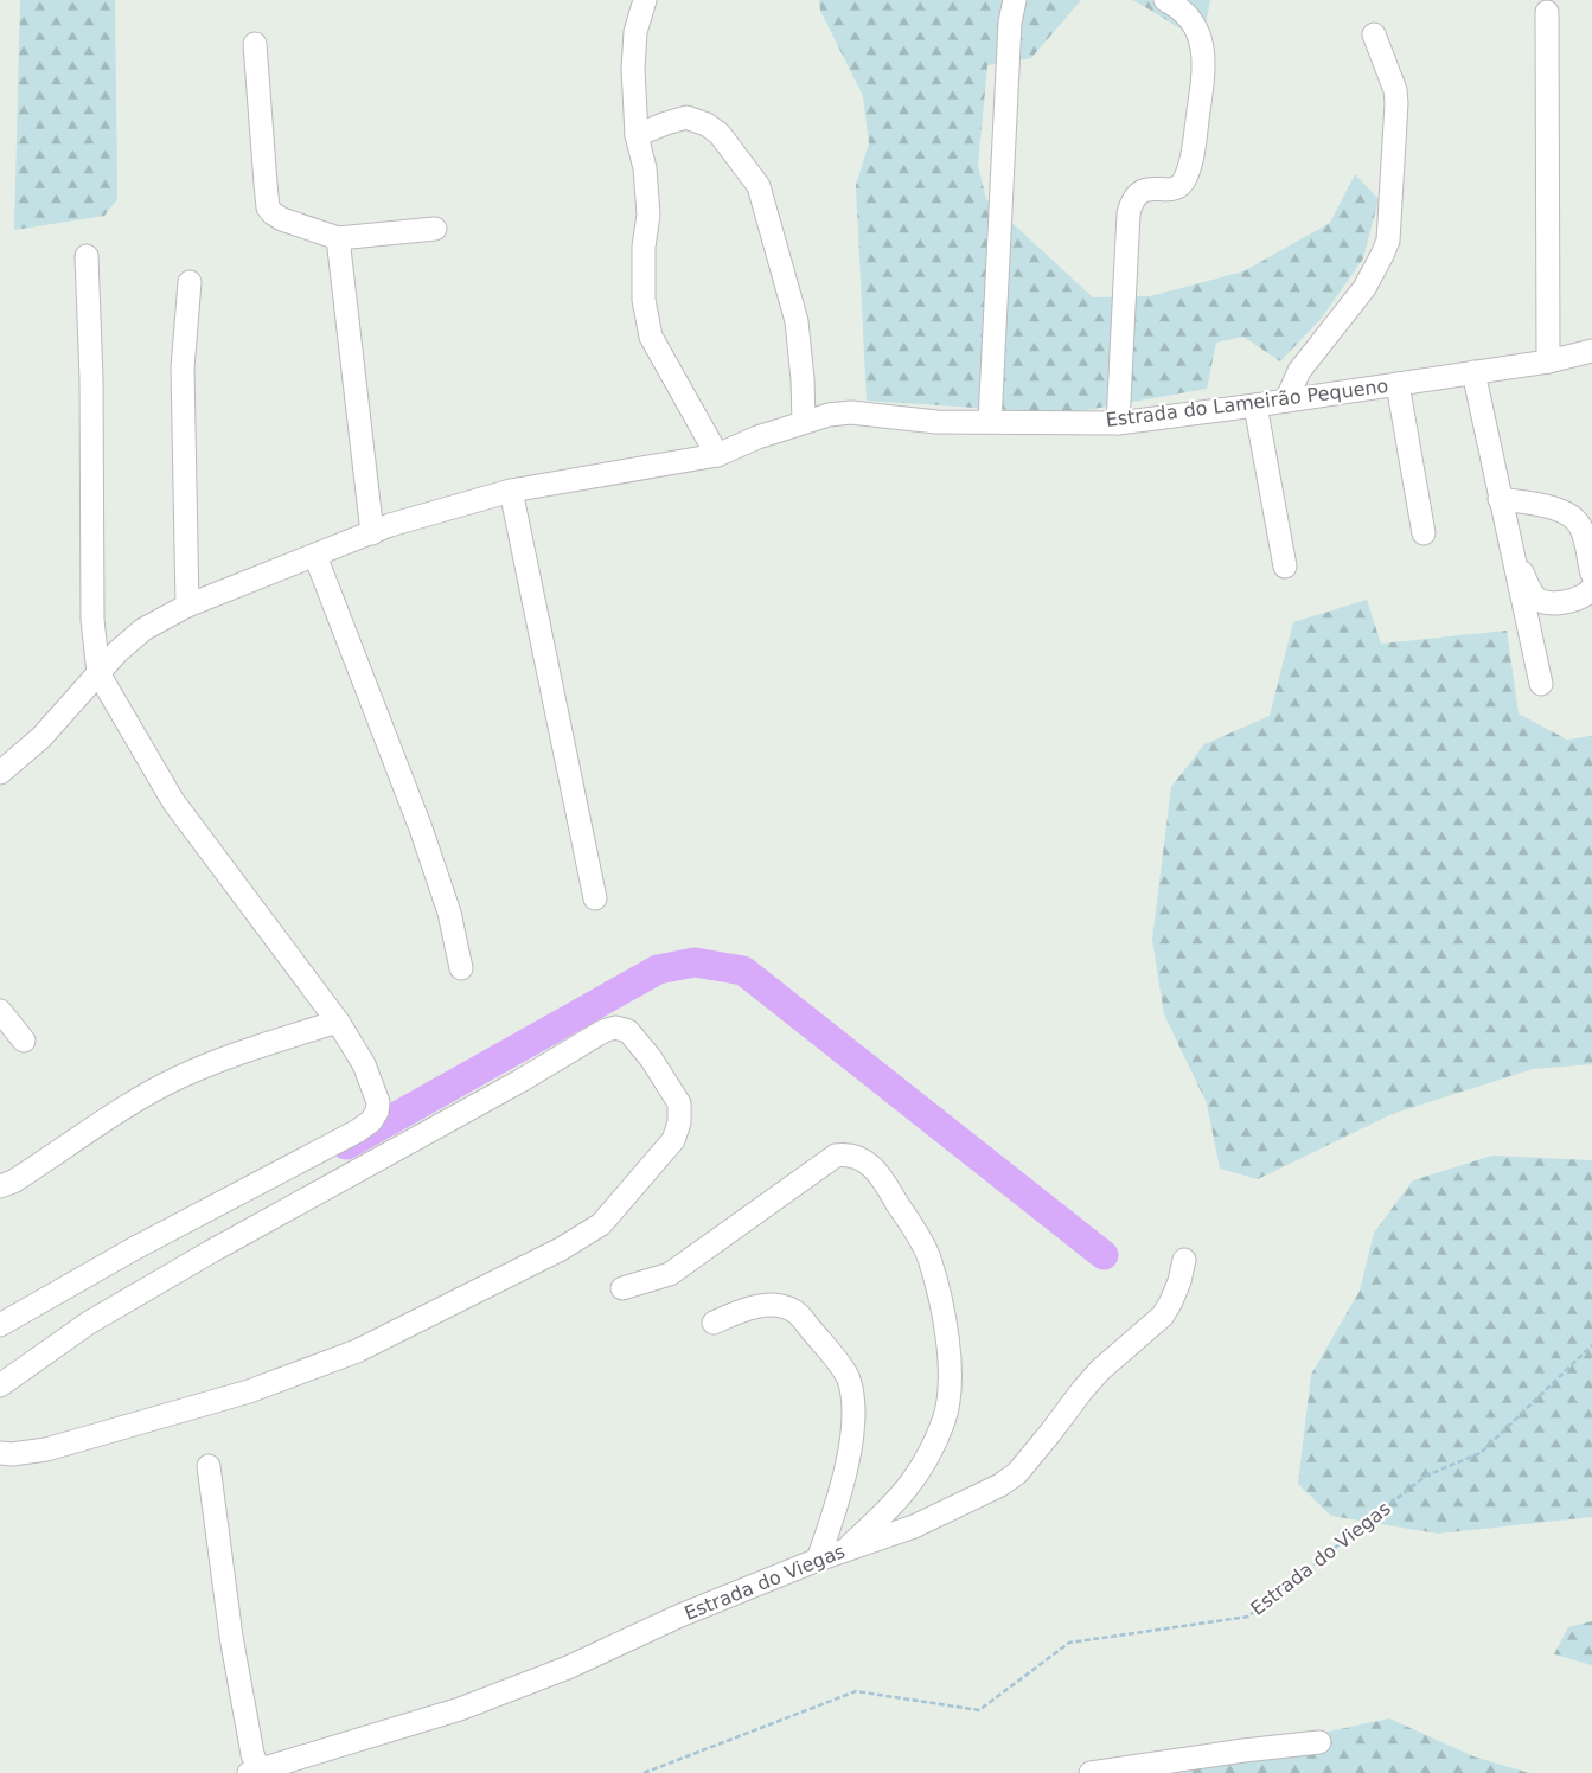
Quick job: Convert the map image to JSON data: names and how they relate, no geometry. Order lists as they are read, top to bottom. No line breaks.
{"streets":{"street":["Estrada do Lameirão Pequeno","Estrada do Viegas"]}}
